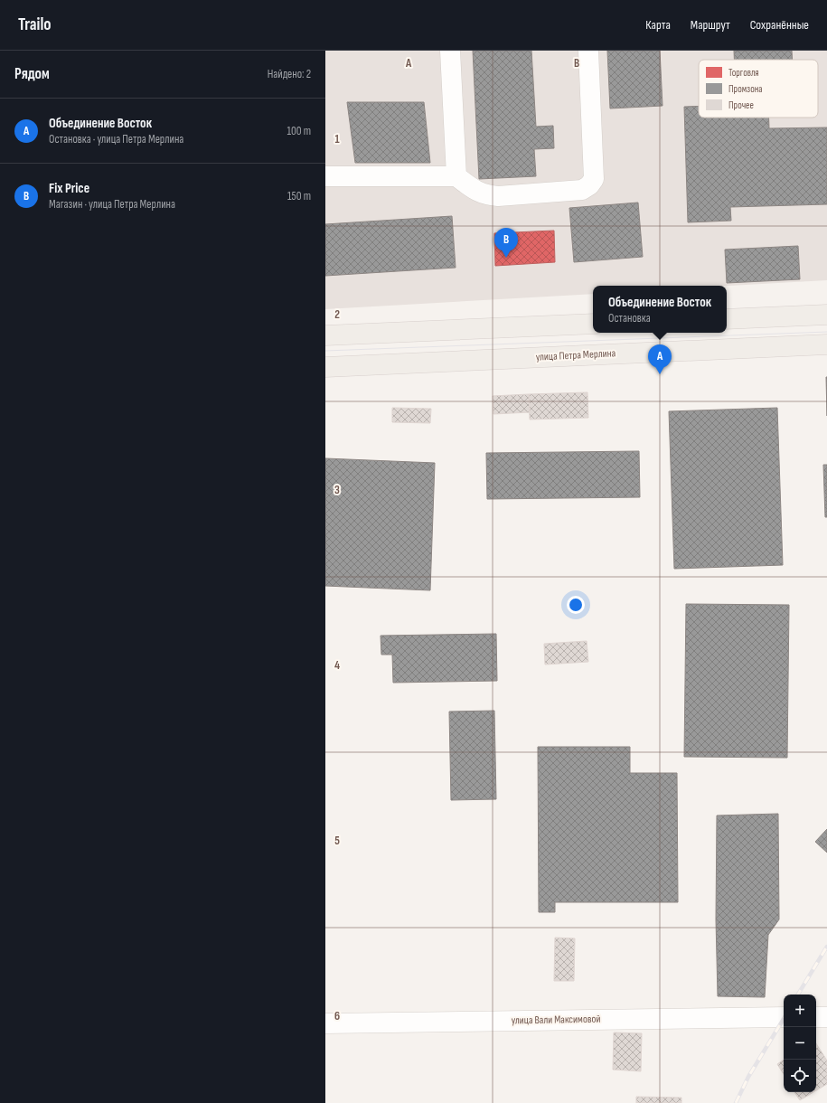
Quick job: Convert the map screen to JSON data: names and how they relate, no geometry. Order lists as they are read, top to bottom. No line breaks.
{"streets":{"main road":["улица Петра Мерлина"],"street":["улица Вали Максимовой"]},"legend":["Торговля","Промзона","Прочее"],"page":{"header":"Trailo","nav":["Карта","Маршрут","Сохранённые"],"heading":["Рядом","Найдено: 2"],"list":[{"mark":"A","name":"Объединение Восток","note":"Остановка · улица Петра Мерлина","value":"100 m"},{"mark":"B","name":"Fix Price","note":"Магазин · улица Петра Мерлина","value":"150 m"}],"pins":["B","A"],"popup":["Объединение Восток","Остановка"],"map_buttons":["+","−"]},"grid":{"columns":["A","B"],"rows":["1","2","3","4","5","6"]}}
